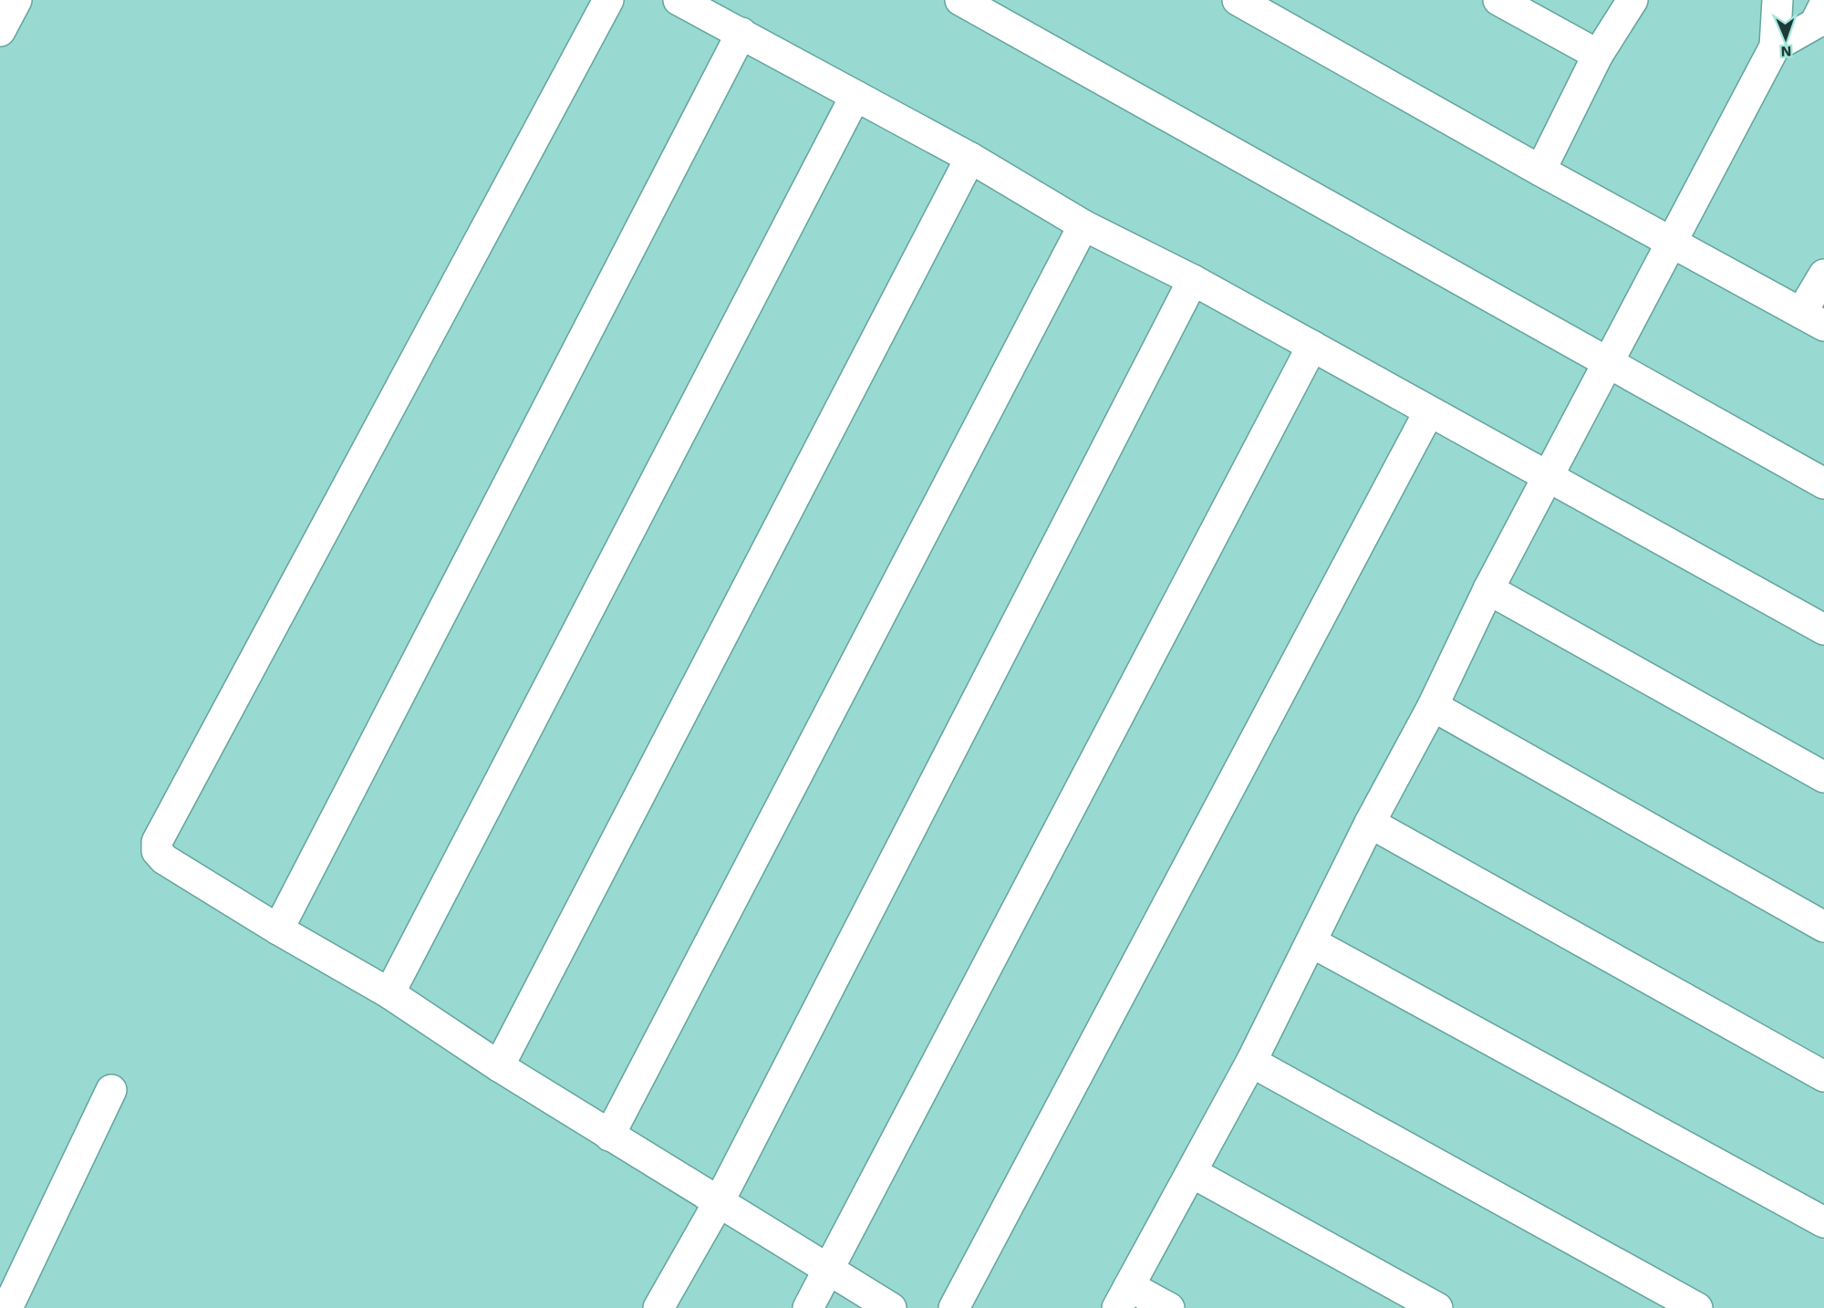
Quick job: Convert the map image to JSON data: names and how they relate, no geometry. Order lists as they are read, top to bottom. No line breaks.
{"north":"bottom"}
